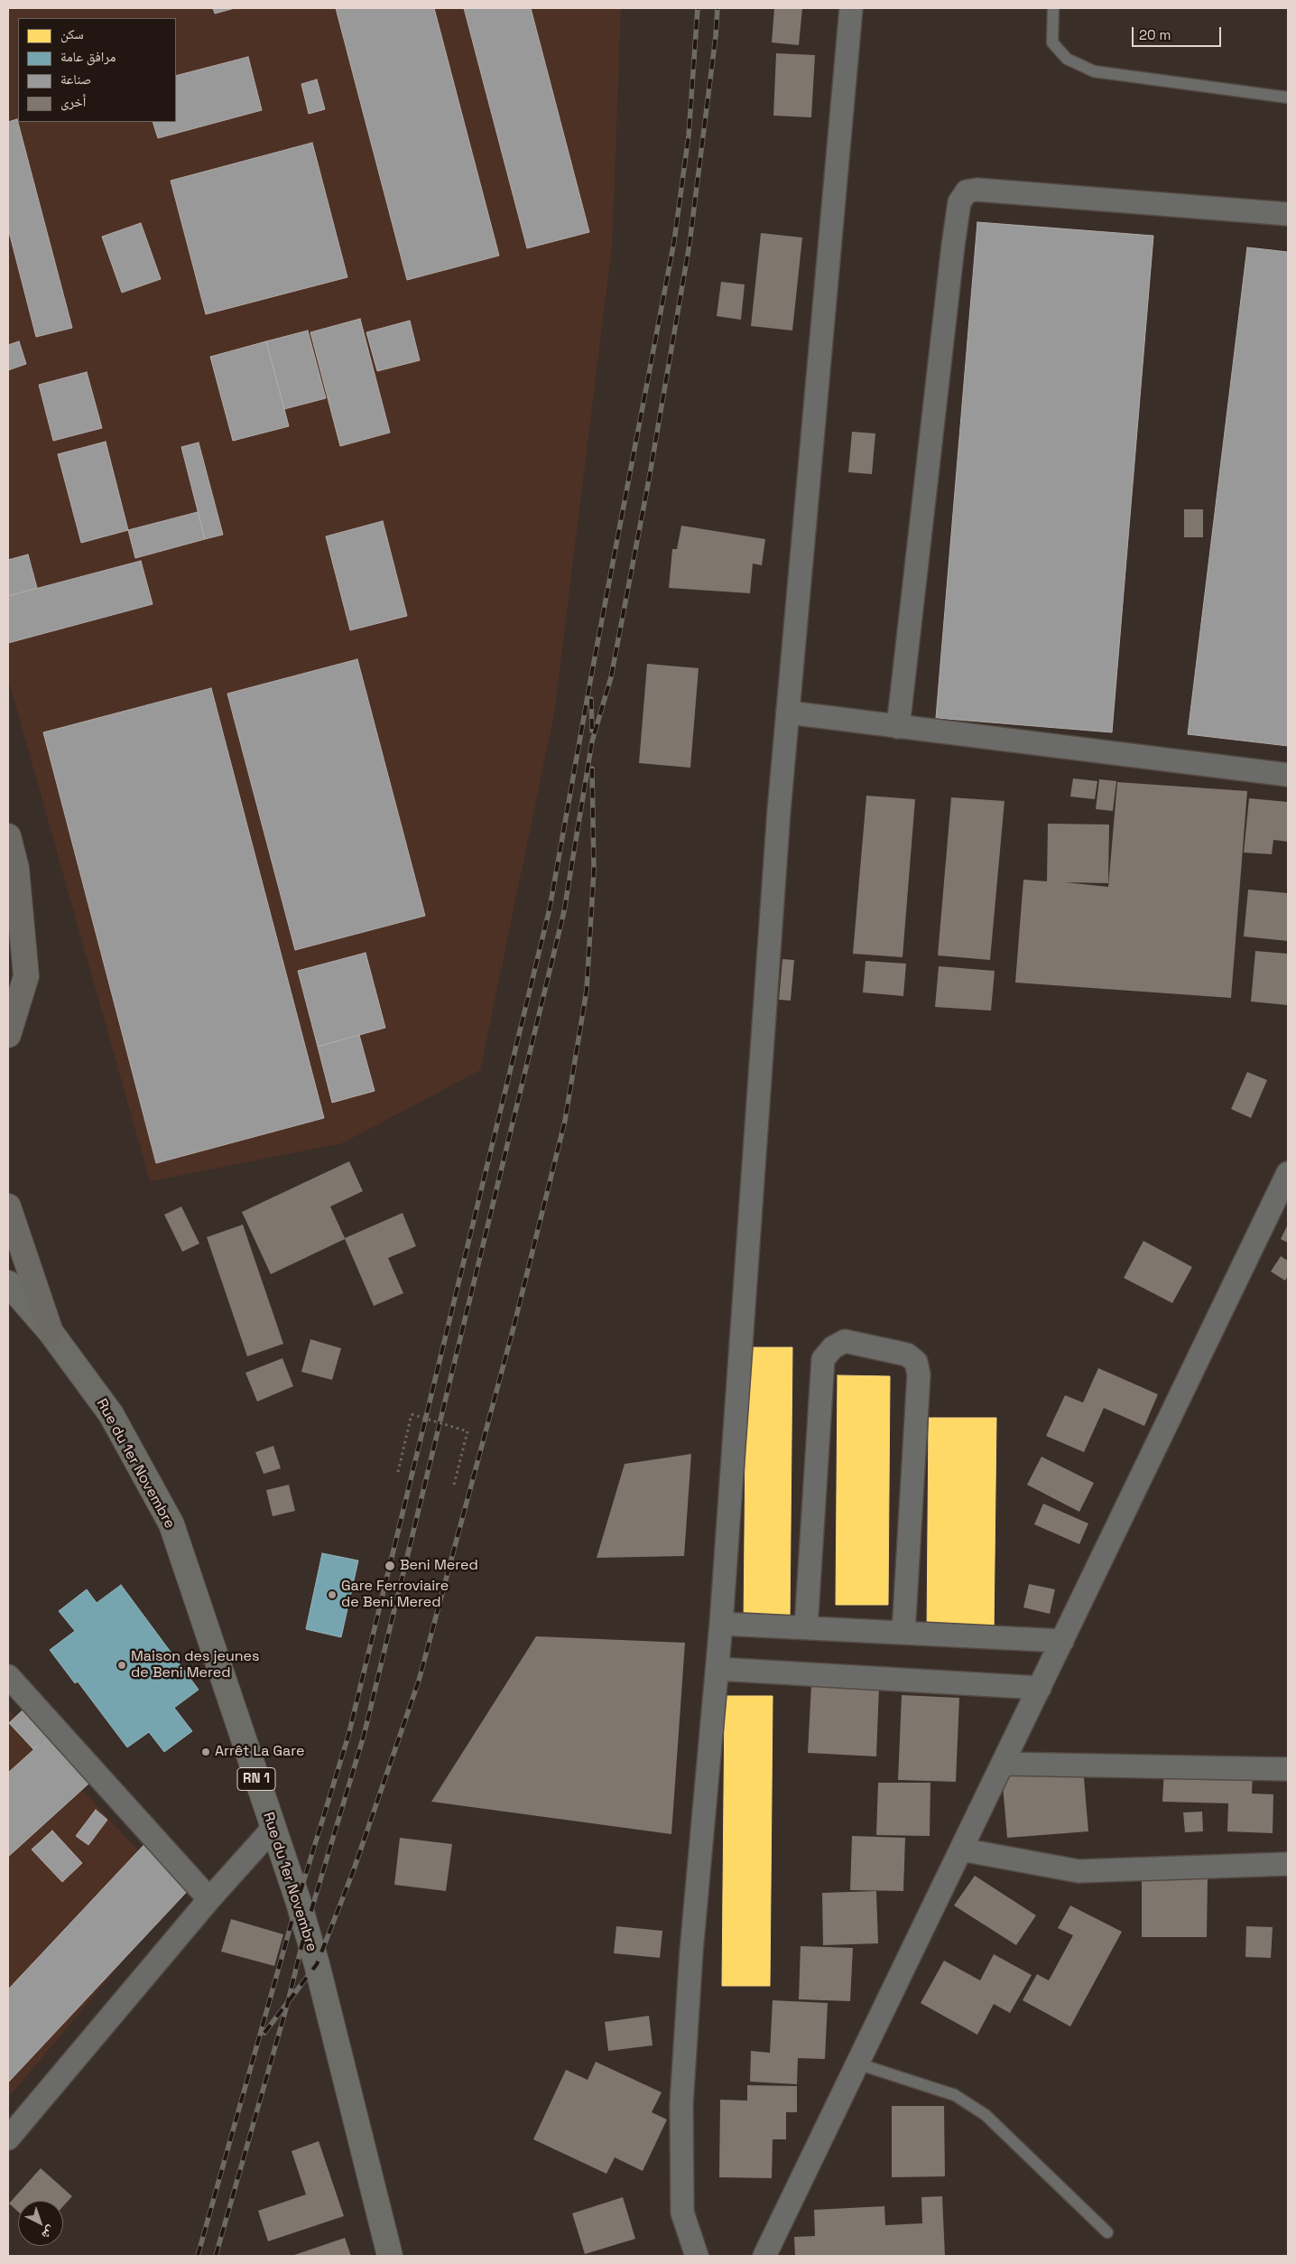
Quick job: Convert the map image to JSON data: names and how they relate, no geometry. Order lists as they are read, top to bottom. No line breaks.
{"streets":{"highway":["RN 1"],"main road":["Rue du 1er Novembre"]},"crossings":[["Rue du 1er Novembre","RN 1"]],"places":["Beni Mered","Gare Ferroviaire de Beni Mered","Maison des jeunes de Beni Mered","Arrêt La Gare"],"legend":["سكن","مرافق عامة","صناعة","أخرى"],"scale_bar":"20 m","north":"bottom right"}
